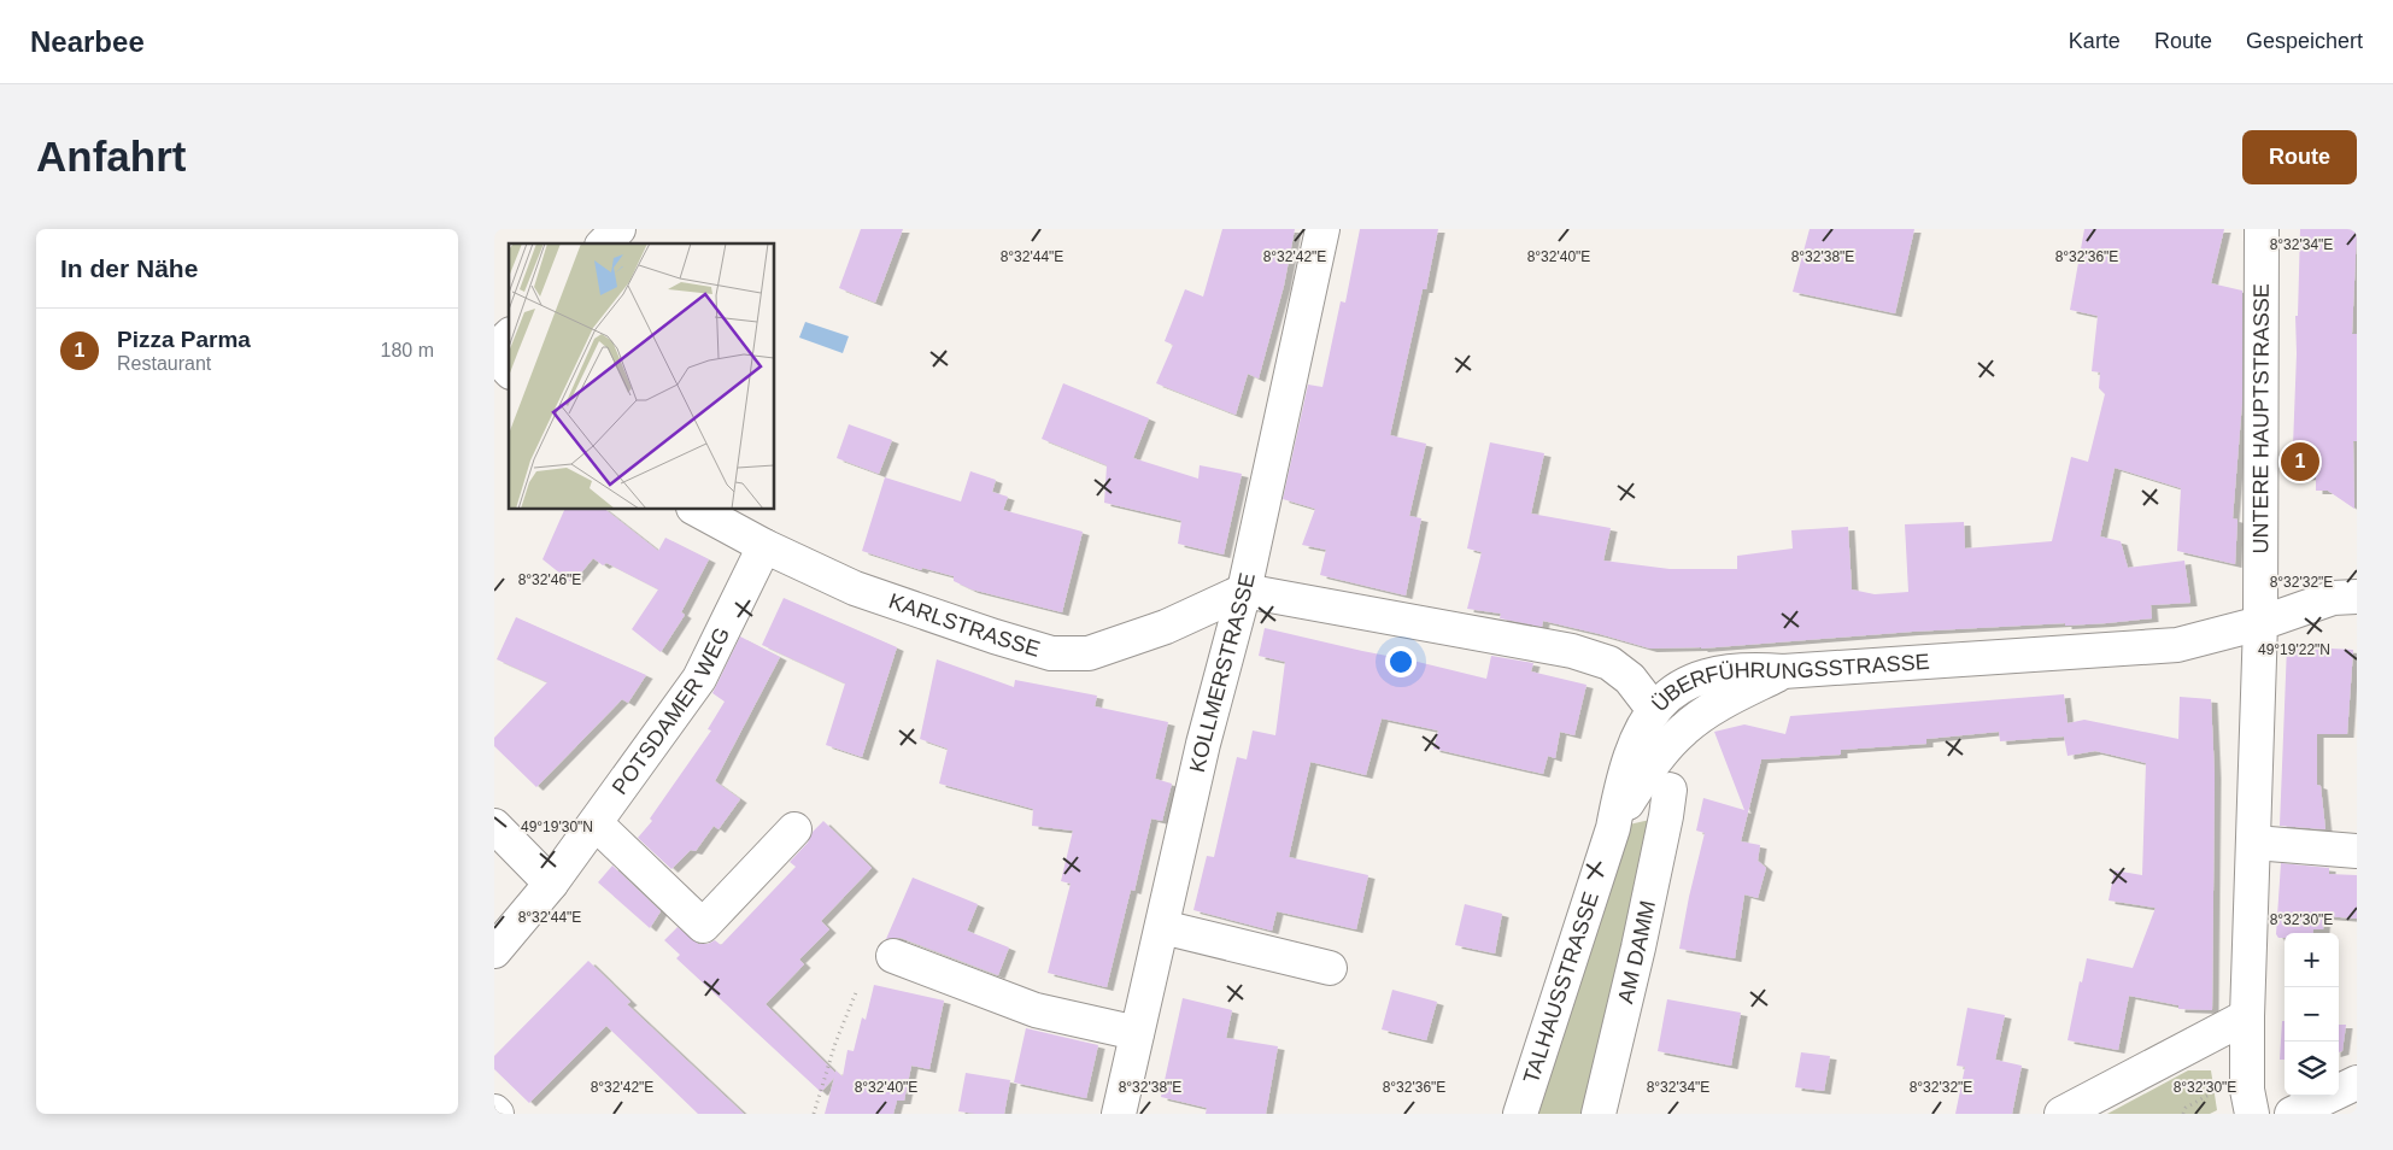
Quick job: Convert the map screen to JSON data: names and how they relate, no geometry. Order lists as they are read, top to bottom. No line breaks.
{"streets":{"street":["UNTERE HAUPTSTRASSE","KARLSTRASSE","KOLLMERSTRASSE","ÜBERFÜHRUNGSSTRASSE","POTSDAMER WEG","AM DAMM","TALHAUSSTRASSE"]},"crossings":[["UNTERE HAUPTSTRASSE","ÜBERFÜHRUNGSSTRASSE"],["KARLSTRASSE","KOLLMERSTRASSE"],["KARLSTRASSE","ÜBERFÜHRUNGSSTRASSE"],["KARLSTRASSE","POTSDAMER WEG"],["KOLLMERSTRASSE","ÜBERFÜHRUNGSSTRASSE"],["ÜBERFÜHRUNGSSTRASSE","AM DAMM"],["ÜBERFÜHRUNGSSTRASSE","TALHAUSSTRASSE"],["AM DAMM","TALHAUSSTRASSE"]],"page":{"header":"Nearbee","nav":["Karte","Route","Gespeichert"],"buttons":"Route","title":"Anfahrt","heading":"In der Nähe","list":[{"mark":"1","name":"Pizza Parma","note":"Restaurant","value":"180 m"}],"pins":"1","map_buttons":["+","−"]},"coordinates":["8°32'34\"E","8°32'44\"E","8°32'42\"E","8°32'40\"E","8°32'38\"E","8°32'36\"E","8°32'46\"E","8°32'32\"E","49°19'22\"N","49°19'30\"N","8°32'30\"E"]}
